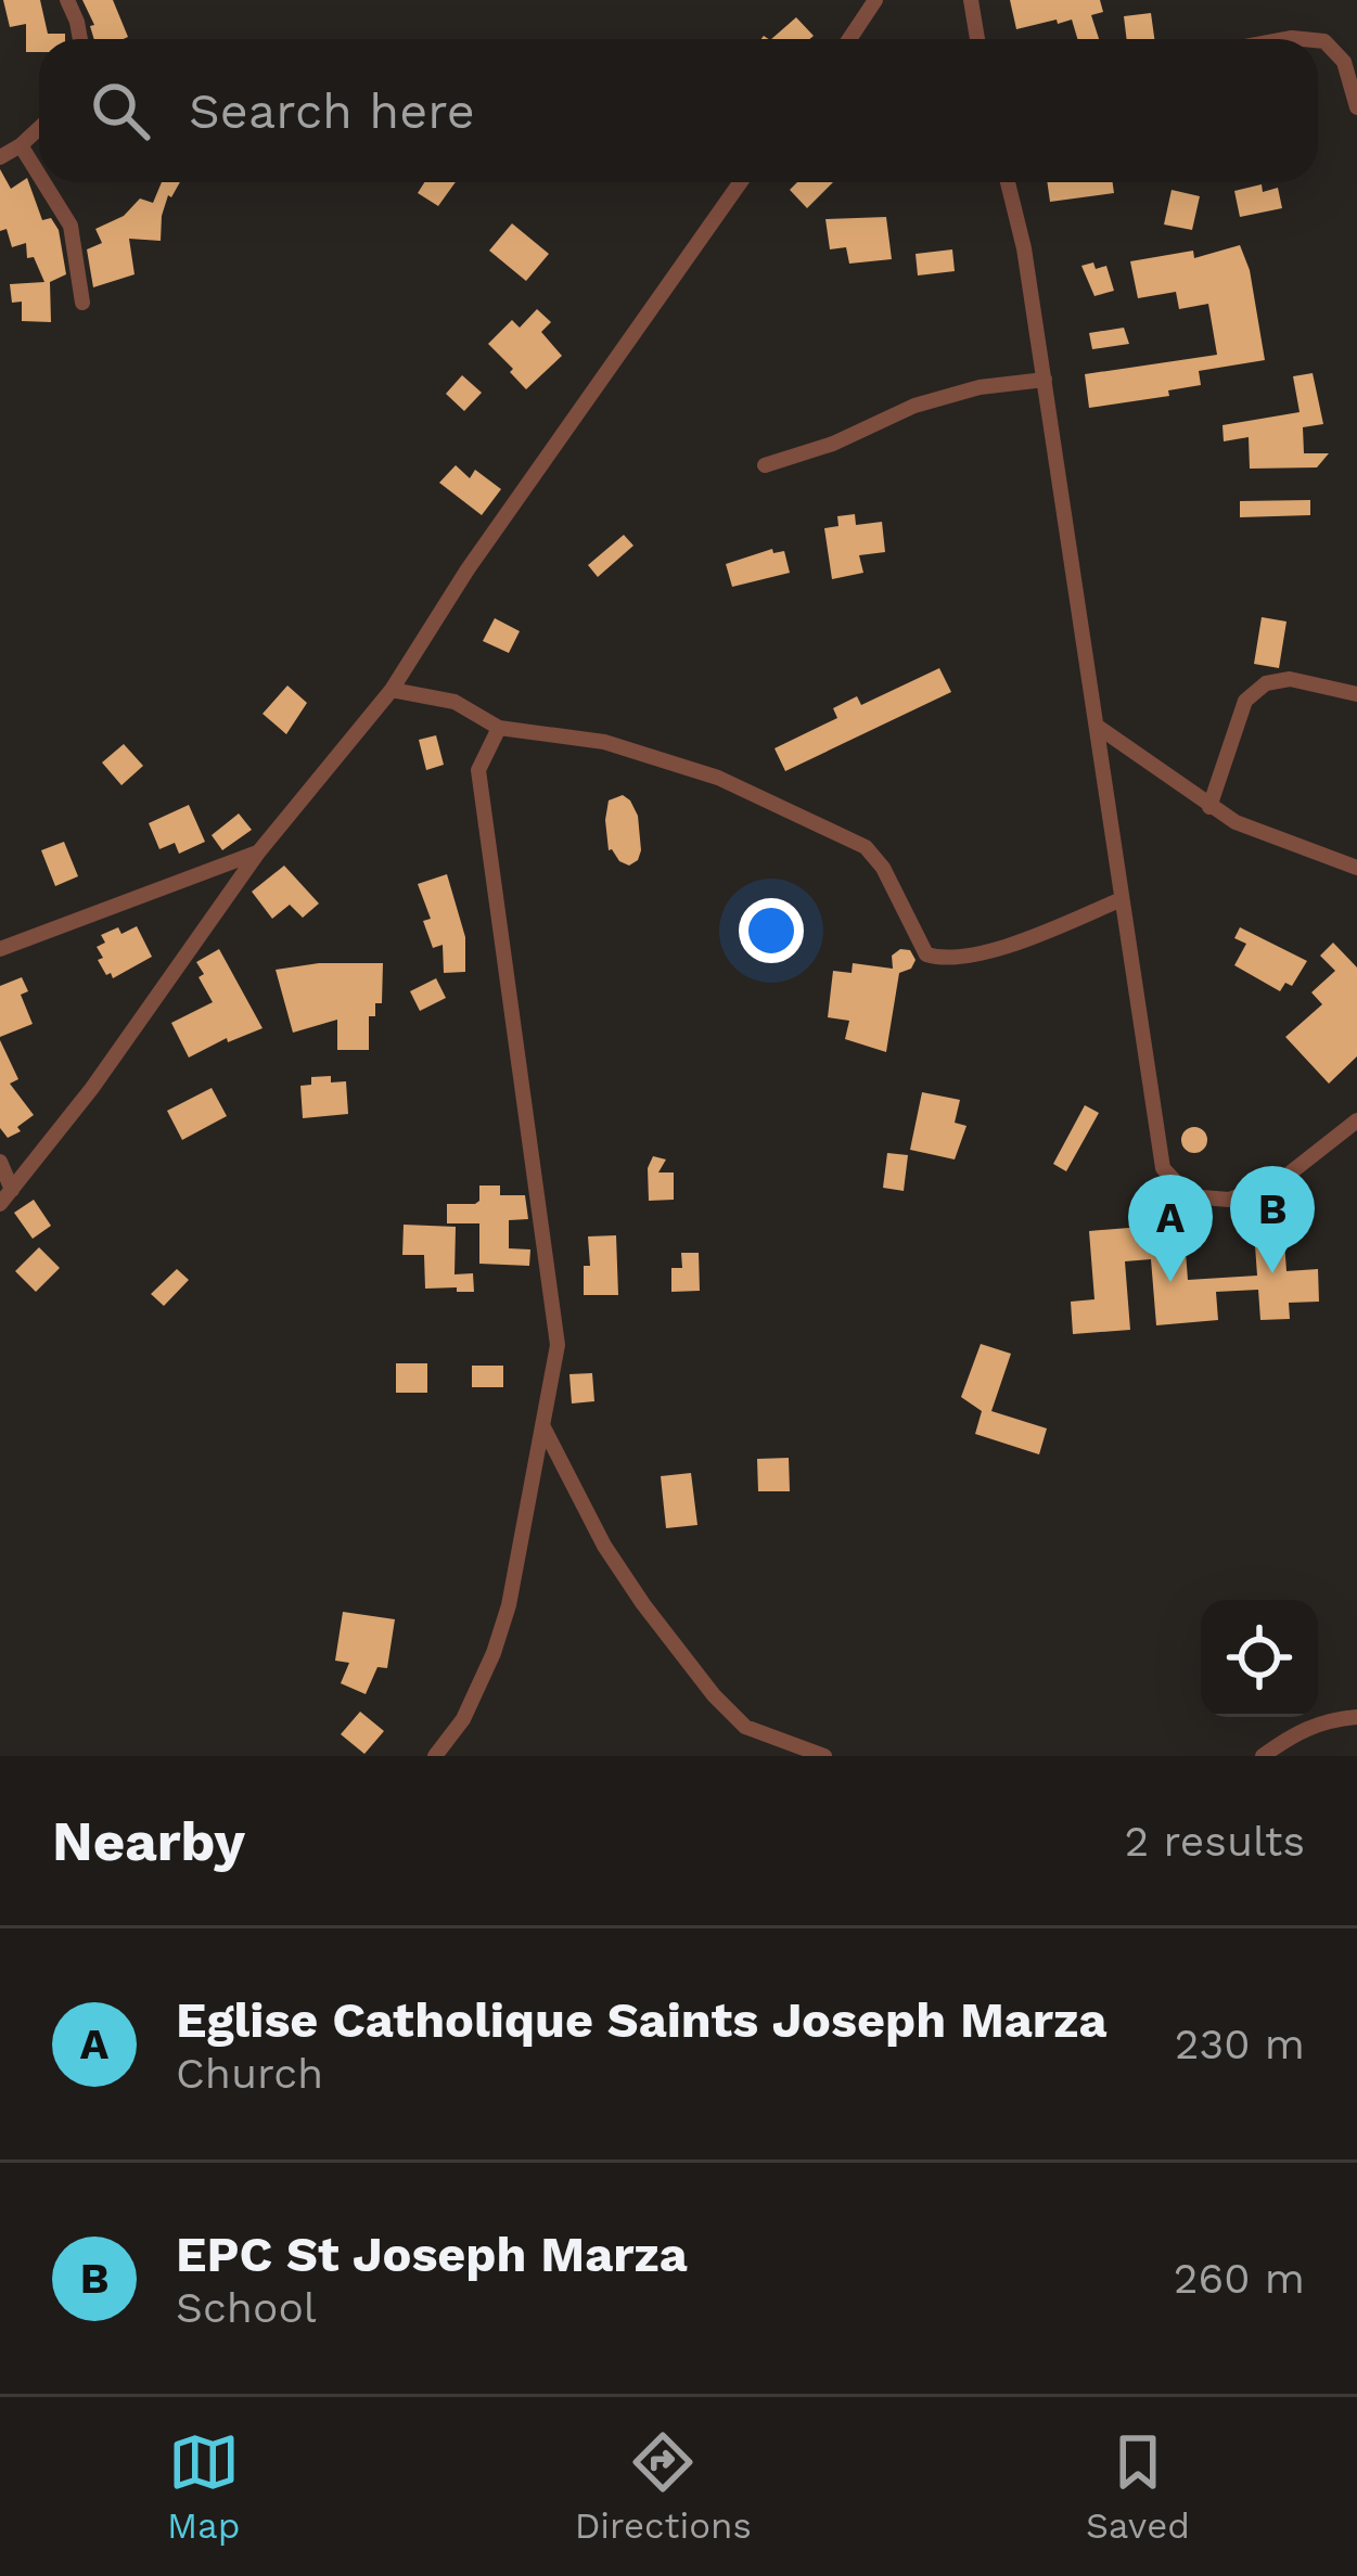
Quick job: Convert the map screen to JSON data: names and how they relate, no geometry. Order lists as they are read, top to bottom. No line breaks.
{"page":{"search":"Search here","pins":["B","A"],"heading":["Nearby","2 results"],"list":[{"mark":"A","name":"Eglise Catholique Saints Joseph Marza","note":"Church","value":"230 m"},{"mark":"B","name":"EPC St Joseph Marza","note":"School","value":"260 m"}],"nav":["Map","Directions","Saved"]}}
